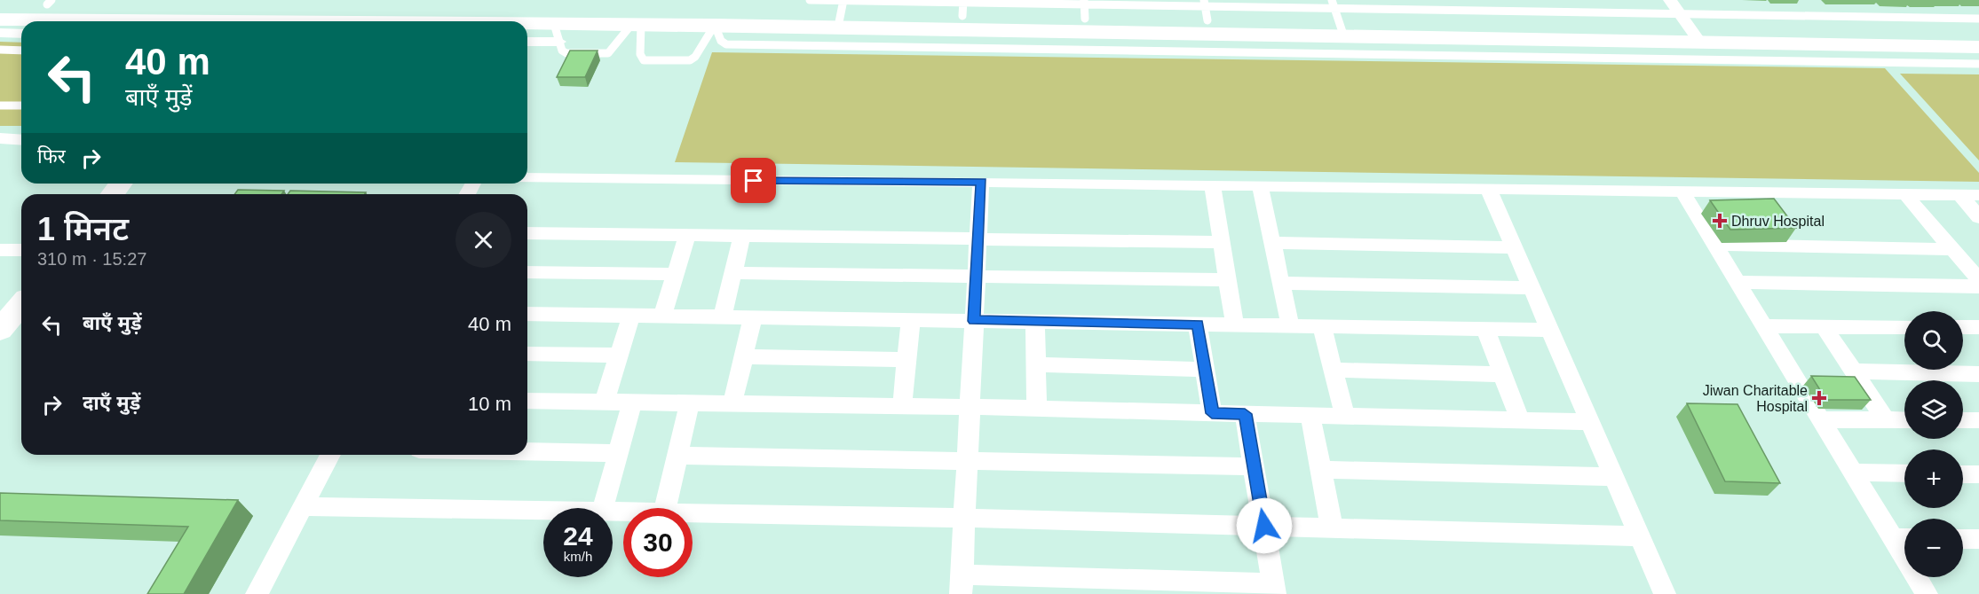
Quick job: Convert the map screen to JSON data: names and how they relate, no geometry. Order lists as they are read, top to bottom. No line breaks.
{"places":{"health":["Dhruv Hospital","Jiwan Charitable Hospital"]},"page":{"turn":["40 m","बाएँ मुड़ें"],"then":"फिर","heading":["1 मिनट","310 m · 15:27"],"list":[{"name":"बाएँ मुड़ें","value":"40 m"},{"name":"दाएँ मुड़ें","value":"10 m"}],"map_buttons":["+","−"],"speed":"24 km/h","limit":"30"}}
